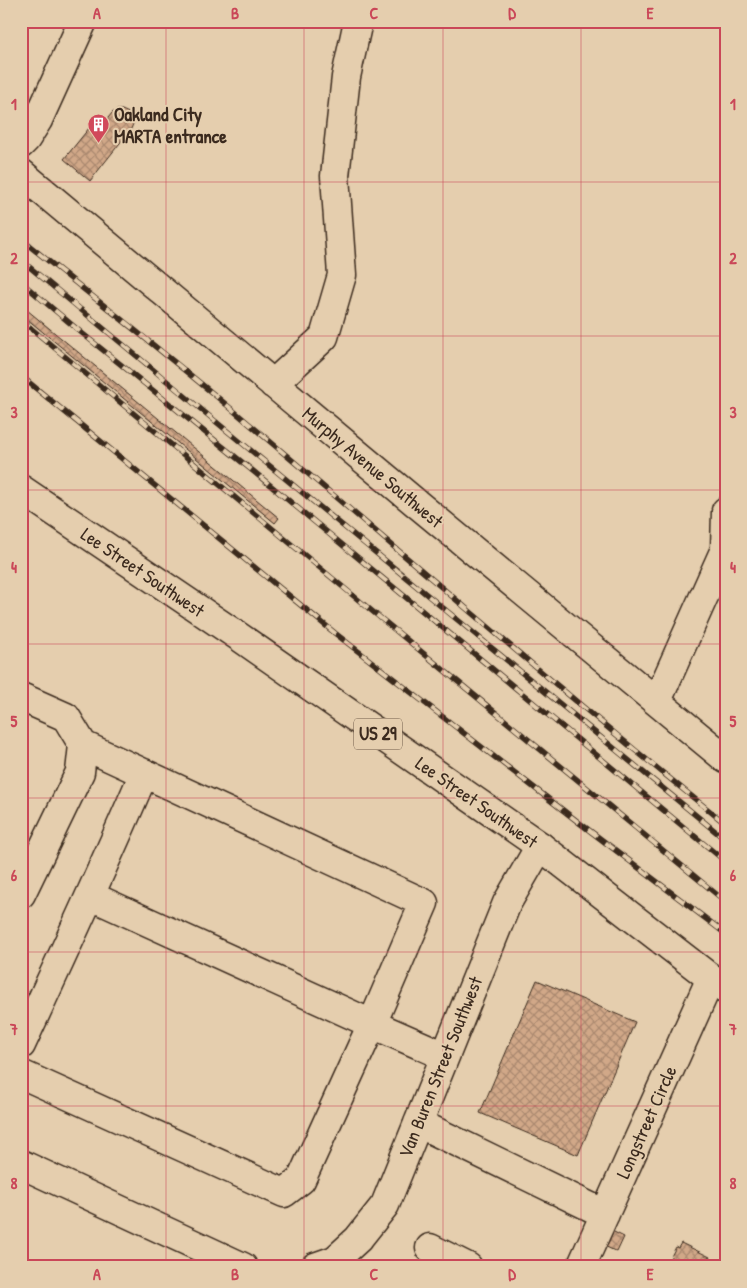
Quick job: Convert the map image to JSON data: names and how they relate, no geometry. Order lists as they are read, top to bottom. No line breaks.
{"streets":{"street":["Murphy Avenue Southwest","Lee Street Southwest","US 29","Van Buren Street Southwest","Longstreet Circle"]},"crossings":[["Lee Street Southwest","Van Buren Street Southwest"],["Lee Street Southwest","Longstreet Circle"]],"places":{"building":["Oakland City MARTA entrance"]},"grid":{"columns":["A","B","C","D","E"],"rows":["1","2","3","4","5","6","7","8"]}}
